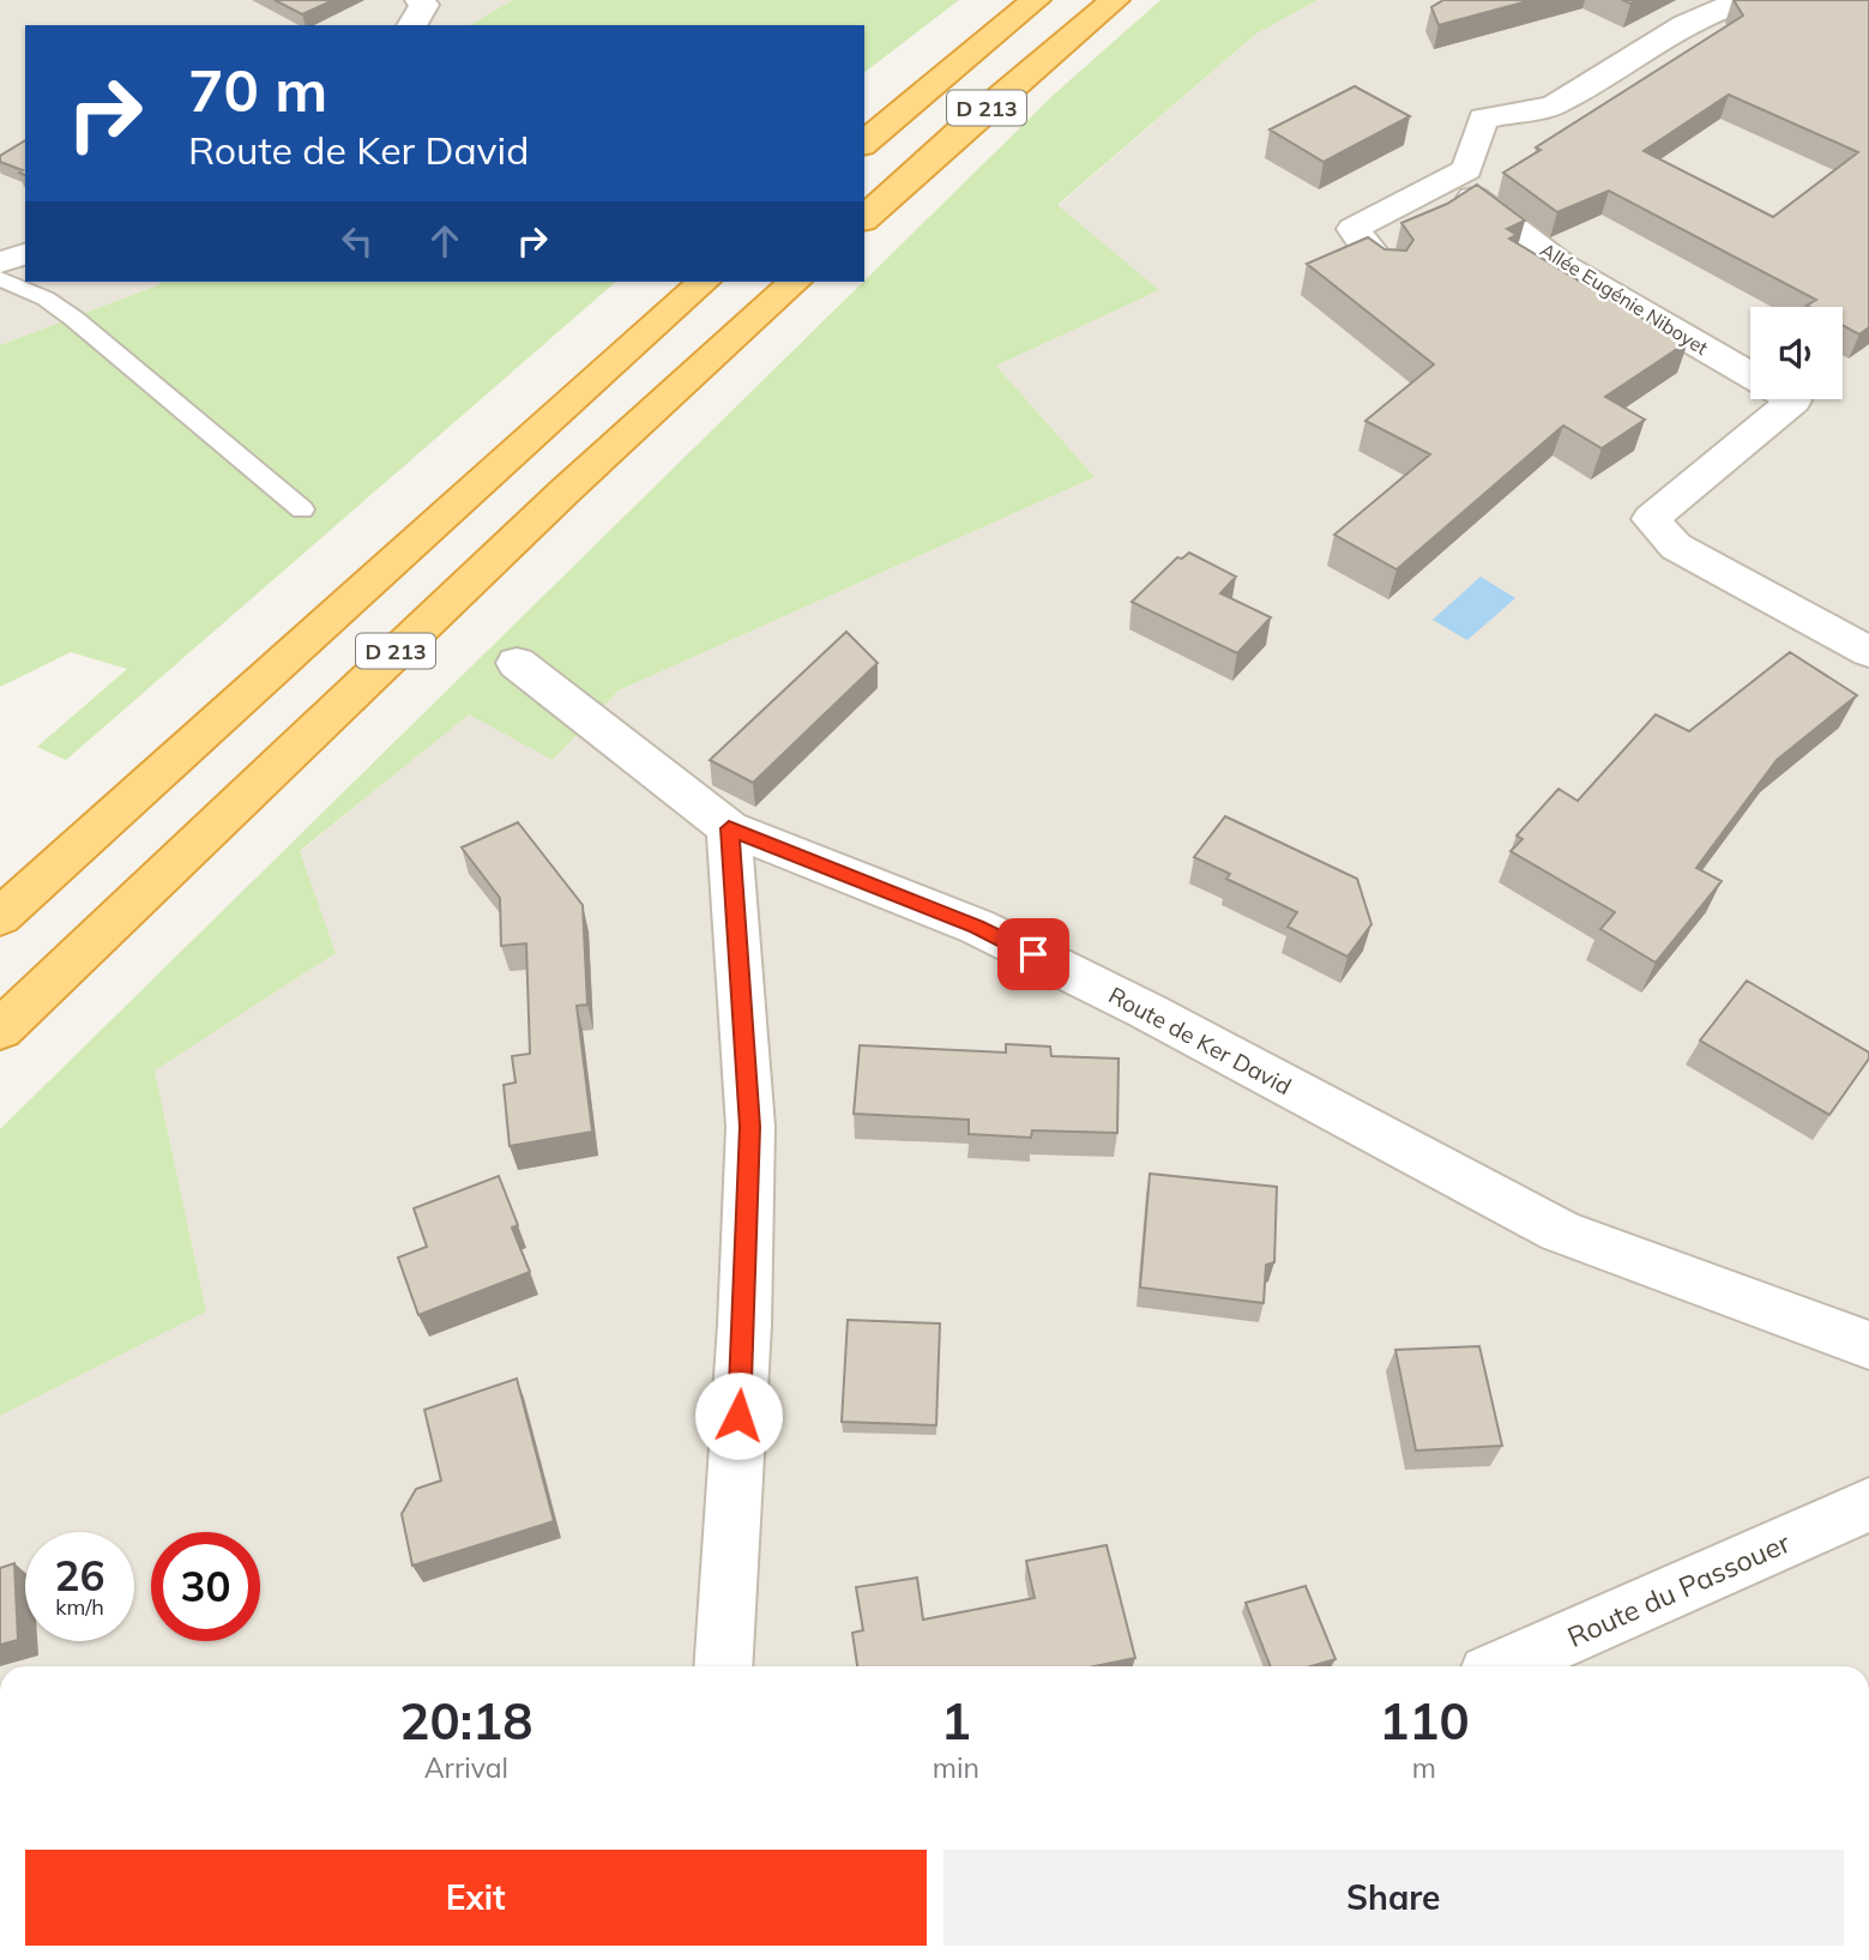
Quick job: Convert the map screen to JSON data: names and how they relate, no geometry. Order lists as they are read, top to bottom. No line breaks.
{"streets":{"highway":["D 213"],"street":["Allée Eugénie Niboyet","Route de Ker David","Route du Passouer"]},"page":{"turn":["70 m","Route de Ker David"],"speed":"26 km/h","limit":"30","eta":["20:18","Arrival","1","min","110","m"],"buttons":["Exit","Share"]}}
